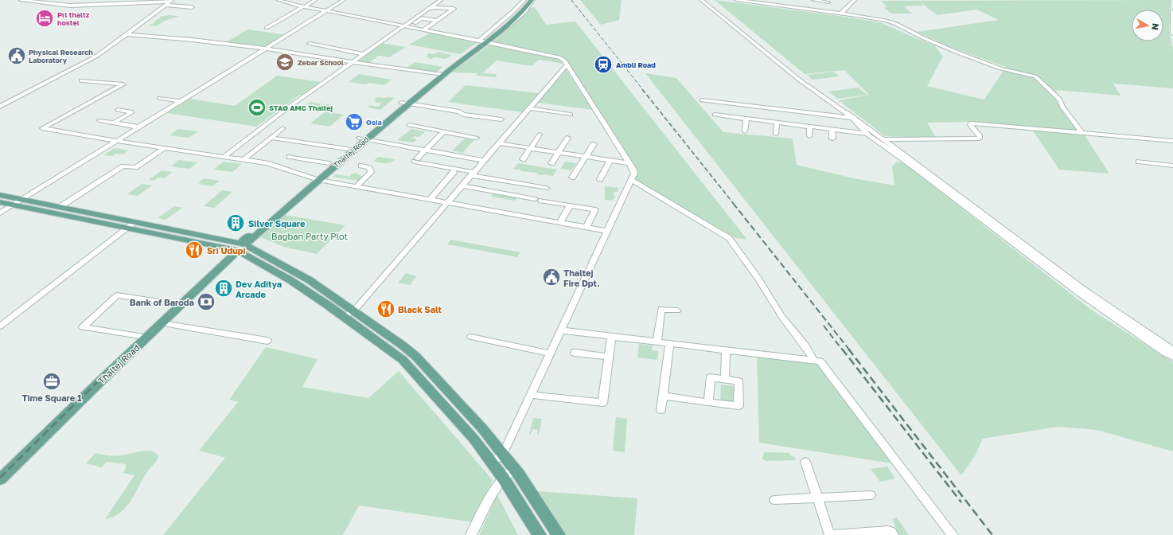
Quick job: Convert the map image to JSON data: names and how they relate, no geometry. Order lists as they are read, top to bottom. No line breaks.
{"streets":{"main road":["Thaltej Road"]},"parks":["Bagban Party Plot"],"places":{"hotel":["Prl thaltz hostel"],"public building":["Physical Research Laboratory","Thaltej Fire Dpt."],"school or university":["Zebar School"],"station":["Ambli Road"],"sports":["STAG AMC Thaltej"],"supermarket":["Osia"],"building":["Silver Square","Dev Aditya Arcade"],"restaurant":["Sri Udupi","Black Salt"],"bank":["Bank of Baroda"],"office":["Time Square 1"]},"north":"right"}
